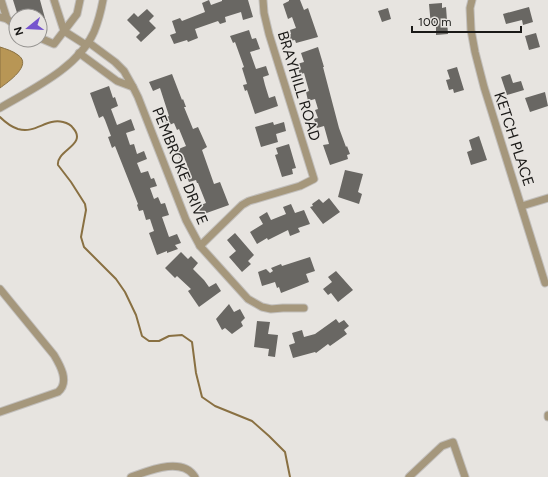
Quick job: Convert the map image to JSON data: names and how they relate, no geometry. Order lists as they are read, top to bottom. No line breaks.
{"streets":{"street":["BRAYHILL ROAD","KETCH PLACE","PEMBROKE DRIVE"]},"crossings":[["BRAYHILL ROAD","PEMBROKE DRIVE"]],"scale_bar":"100 m","north":"left"}
